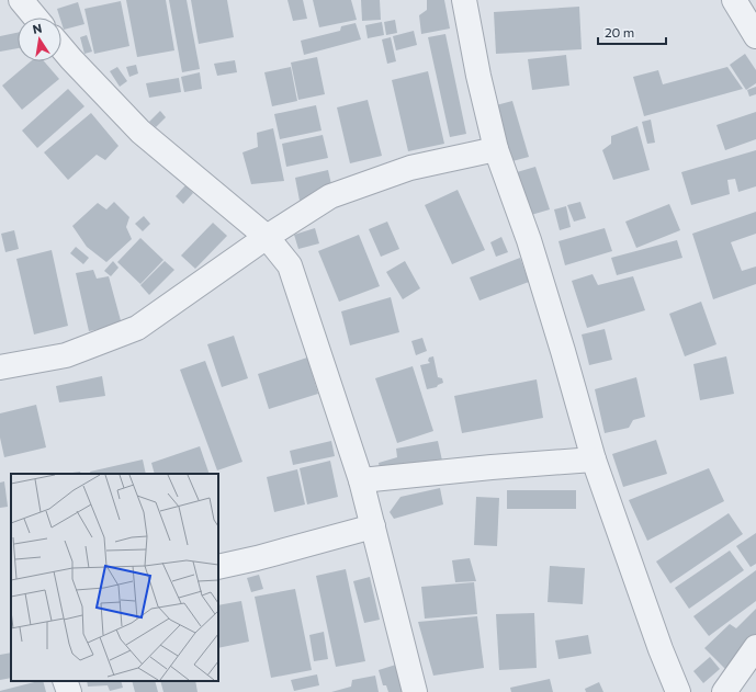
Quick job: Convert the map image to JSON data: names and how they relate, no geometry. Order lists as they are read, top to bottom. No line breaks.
{"scale_bar":"20 m","north":"top"}
